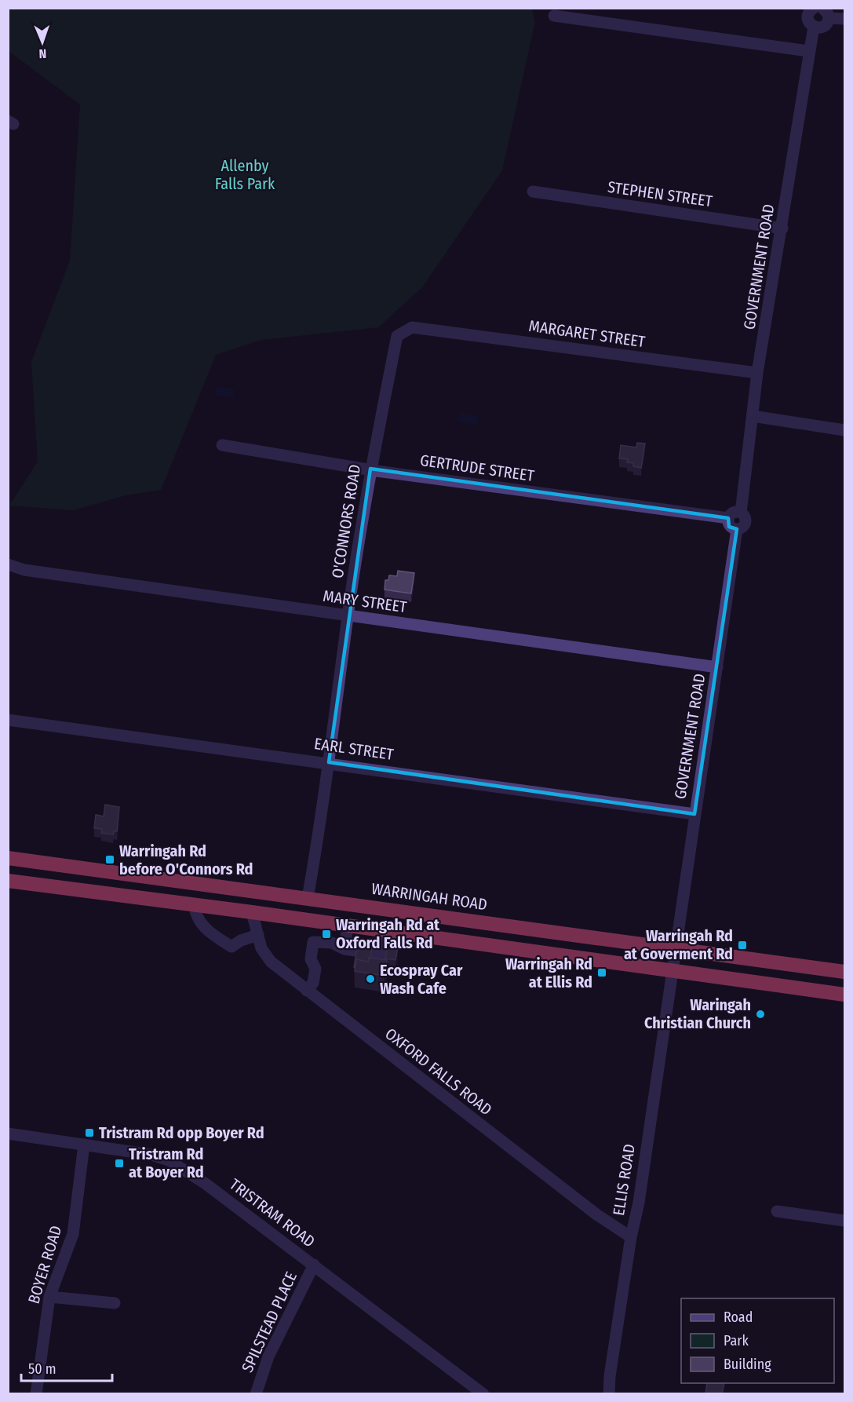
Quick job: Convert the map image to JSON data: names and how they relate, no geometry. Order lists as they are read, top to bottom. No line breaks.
{"streets":{"highway":["WARRINGAH ROAD"],"street":["STEPHEN STREET","GOVERNMENT ROAD","MARGARET STREET","GERTRUDE STREET","O'CONNORS ROAD","MARY STREET","EARL STREET","OXFORD FALLS ROAD","ELLIS ROAD","TRISTRAM ROAD","BOYER ROAD","SPILSTEAD PLACE"]},"crossings":[["STEPHEN STREET","GOVERNMENT ROAD"],["GOVERNMENT ROAD","MARGARET STREET"],["GOVERNMENT ROAD","GERTRUDE STREET"],["GOVERNMENT ROAD","MARY STREET"],["GOVERNMENT ROAD","EARL STREET"],["GOVERNMENT ROAD","WARRINGAH ROAD"],["GOVERNMENT ROAD","ELLIS ROAD"],["MARGARET STREET","O'CONNORS ROAD"],["GERTRUDE STREET","O'CONNORS ROAD"],["O'CONNORS ROAD","MARY STREET"],["O'CONNORS ROAD","EARL STREET"],["O'CONNORS ROAD","WARRINGAH ROAD"],["OXFORD FALLS ROAD","ELLIS ROAD"],["TRISTRAM ROAD","BOYER ROAD"],["TRISTRAM ROAD","SPILSTEAD PLACE"]],"parks":["Allenby Falls Park"],"places":{"transit":["Warringah Rd before O'Connors Rd","Warringah Rd at Oxford Falls Rd","Warringah Rd at Goverment Rd","Warringah Rd at Ellis Rd","Tristram Rd opp Boyer Rd","Tristram Rd at Boyer Rd"],"other":["Ecospray Car Wash Cafe","Waringah Christian Church"]},"legend":["Road","Park","Building"],"scale_bar":"50 m","north":"bottom"}
